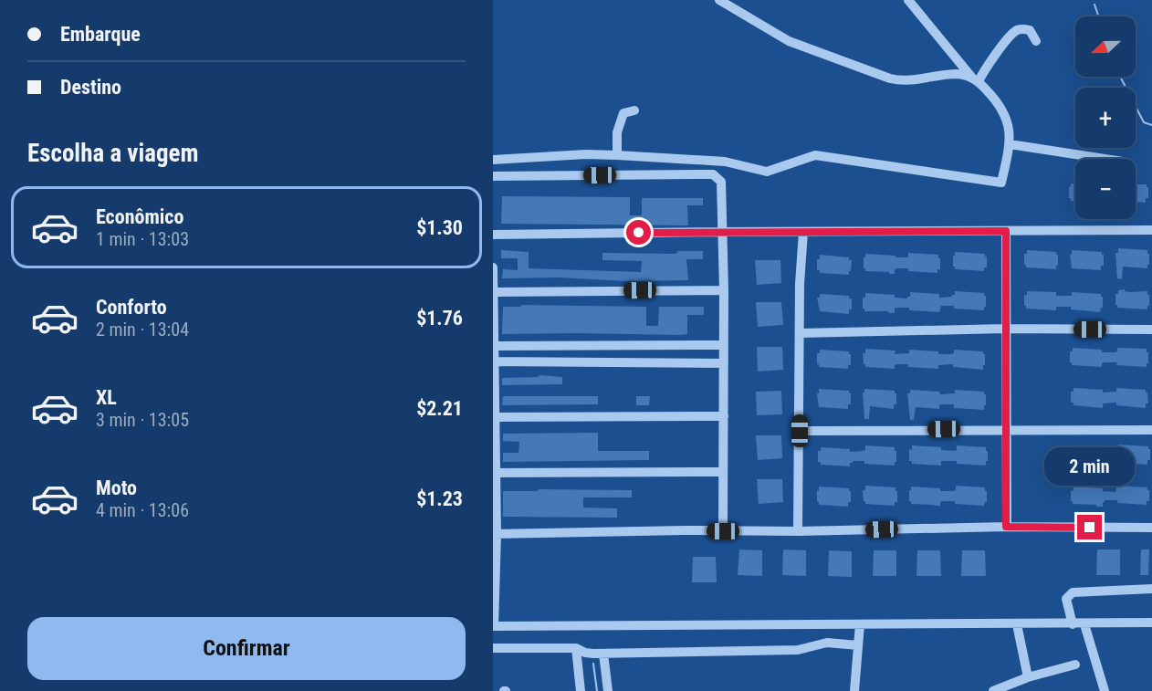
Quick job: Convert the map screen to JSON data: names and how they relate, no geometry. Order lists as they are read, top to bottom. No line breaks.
{"north":"left","page":{"banner":["Embarque","Destino"],"map_buttons":["+","−"],"heading":"Escolha a viagem","list":[{"name":"Econômico","note":"1 min · 13:03","value":"$1.30"},{"name":"Conforto","note":"2 min · 13:04","value":"$1.76"},{"name":"XL","note":"3 min · 13:05","value":"$2.21"},{"name":"Moto","note":"4 min · 13:06","value":"$1.23"}],"bubble":"2 min","buttons":"Confirmar"}}
